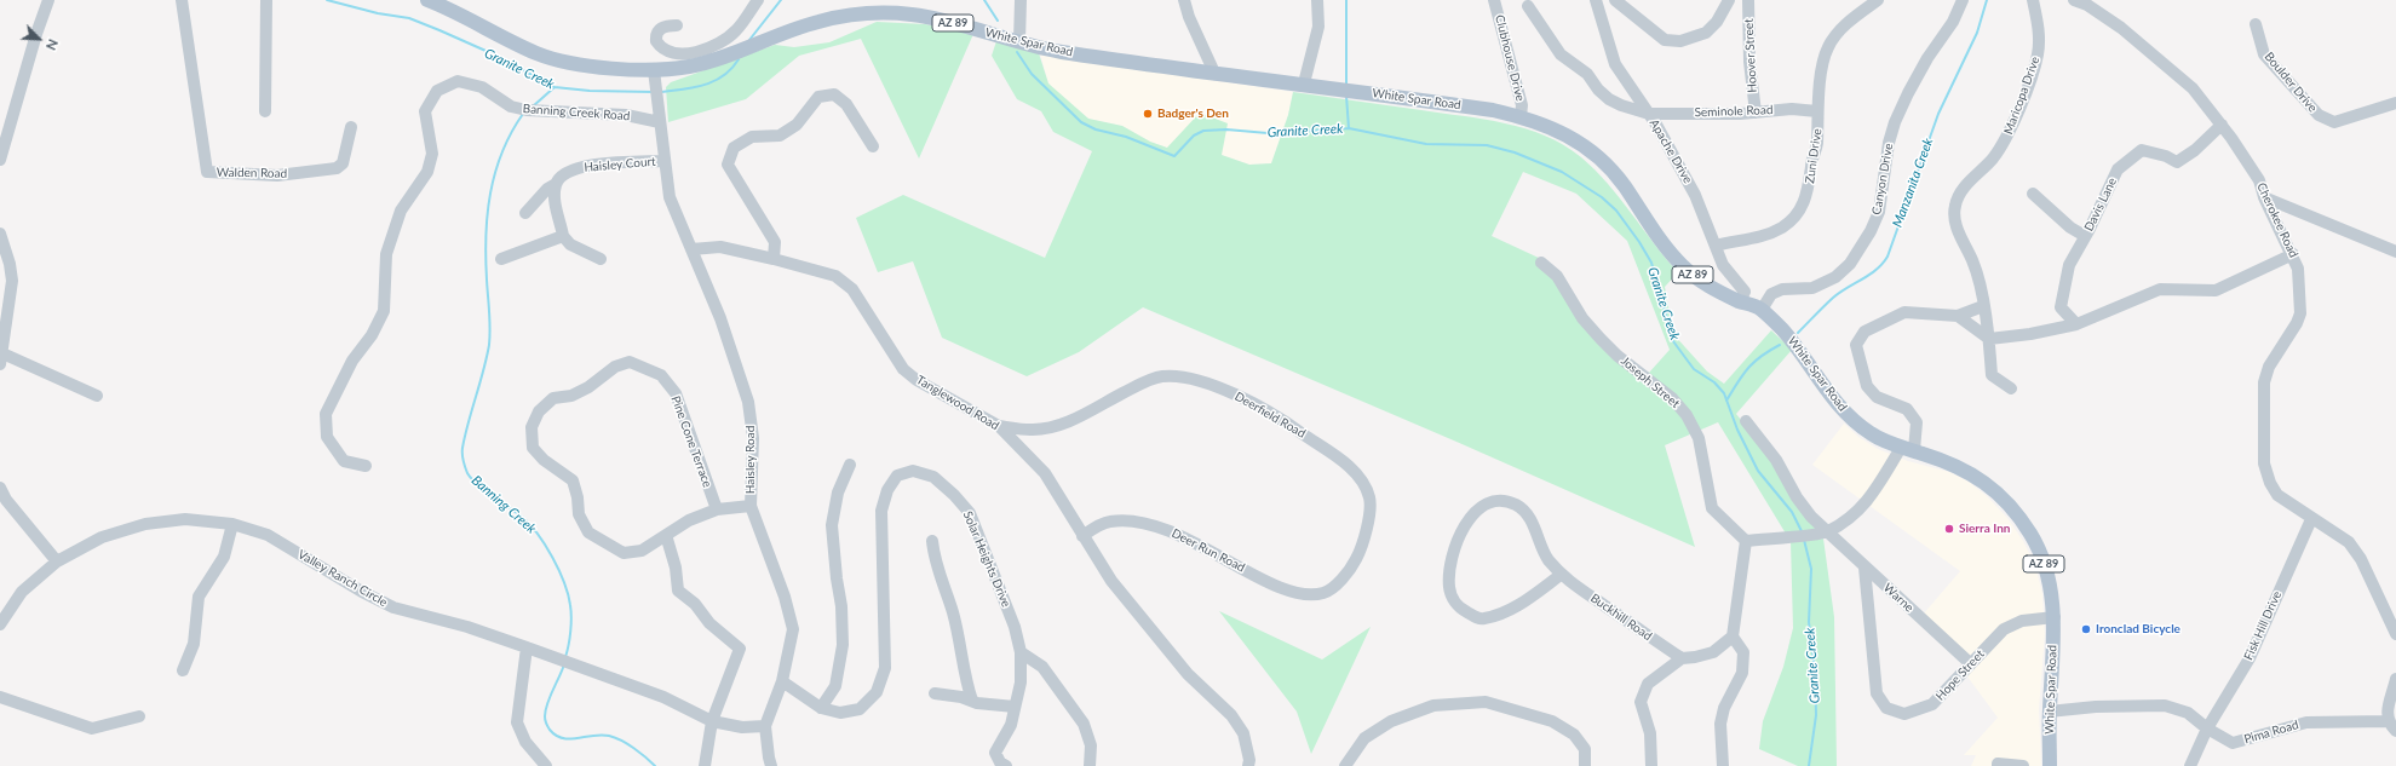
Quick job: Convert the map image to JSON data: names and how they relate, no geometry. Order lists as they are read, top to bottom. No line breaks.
{"streets":{"main road":["AZ 89","White Spar Road"],"street":["Hoover Street","Clubhouse Drive","Boulder Drive","Maricopa Drive","Seminole Road","Banning Creek Road","Apache Drive","Zuni Drive","Haisley Court","Walden Road","Canyon Drive","Davis Lane","Cherokee Road","Joseph Street","Tanglewood Road","Deerfield Road","Pine Cone Terrace","Haisley Road","Deer Run Road","Solar Heights Drive","Valley Ranch Circle","Warne","Buckhill Road","Fisk Hill Drive","Hope Street","Pima Road"]},"crossings":[["White Spar Road","Clubhouse Drive"],["White Spar Road","Apache Drive"],["White Spar Road","Canyon Drive"],["White Spar Road","Haisley Road"],["White Spar Road","Hope Street"],["White Spar Road","Pima Road"],["Hoover Street","Seminole Road"],["Seminole Road","Apache Drive"],["Seminole Road","Zuni Drive"],["Banning Creek Road","Haisley Road"],["Apache Drive","Zuni Drive"],["Haisley Court","Haisley Road"],["Davis Lane","Cherokee Road"],["Cherokee Road","Fisk Hill Drive"],["Tanglewood Road","Deerfield Road"],["Tanglewood Road","Haisley Road"],["Tanglewood Road","Deer Run Road"],["Deerfield Road","Deer Run Road"],["Haisley Road","Solar Heights Drive"],["Haisley Road","Valley Ranch Circle"],["Warne","Hope Street"],["Fisk Hill Drive","Pima Road"]],"water":["Granite Creek","Manzanita Creek","Banning Creek"],"places":["Badger's Den","Sierra Inn","Ironclad Bicycle"],"north":"bottom right"}
